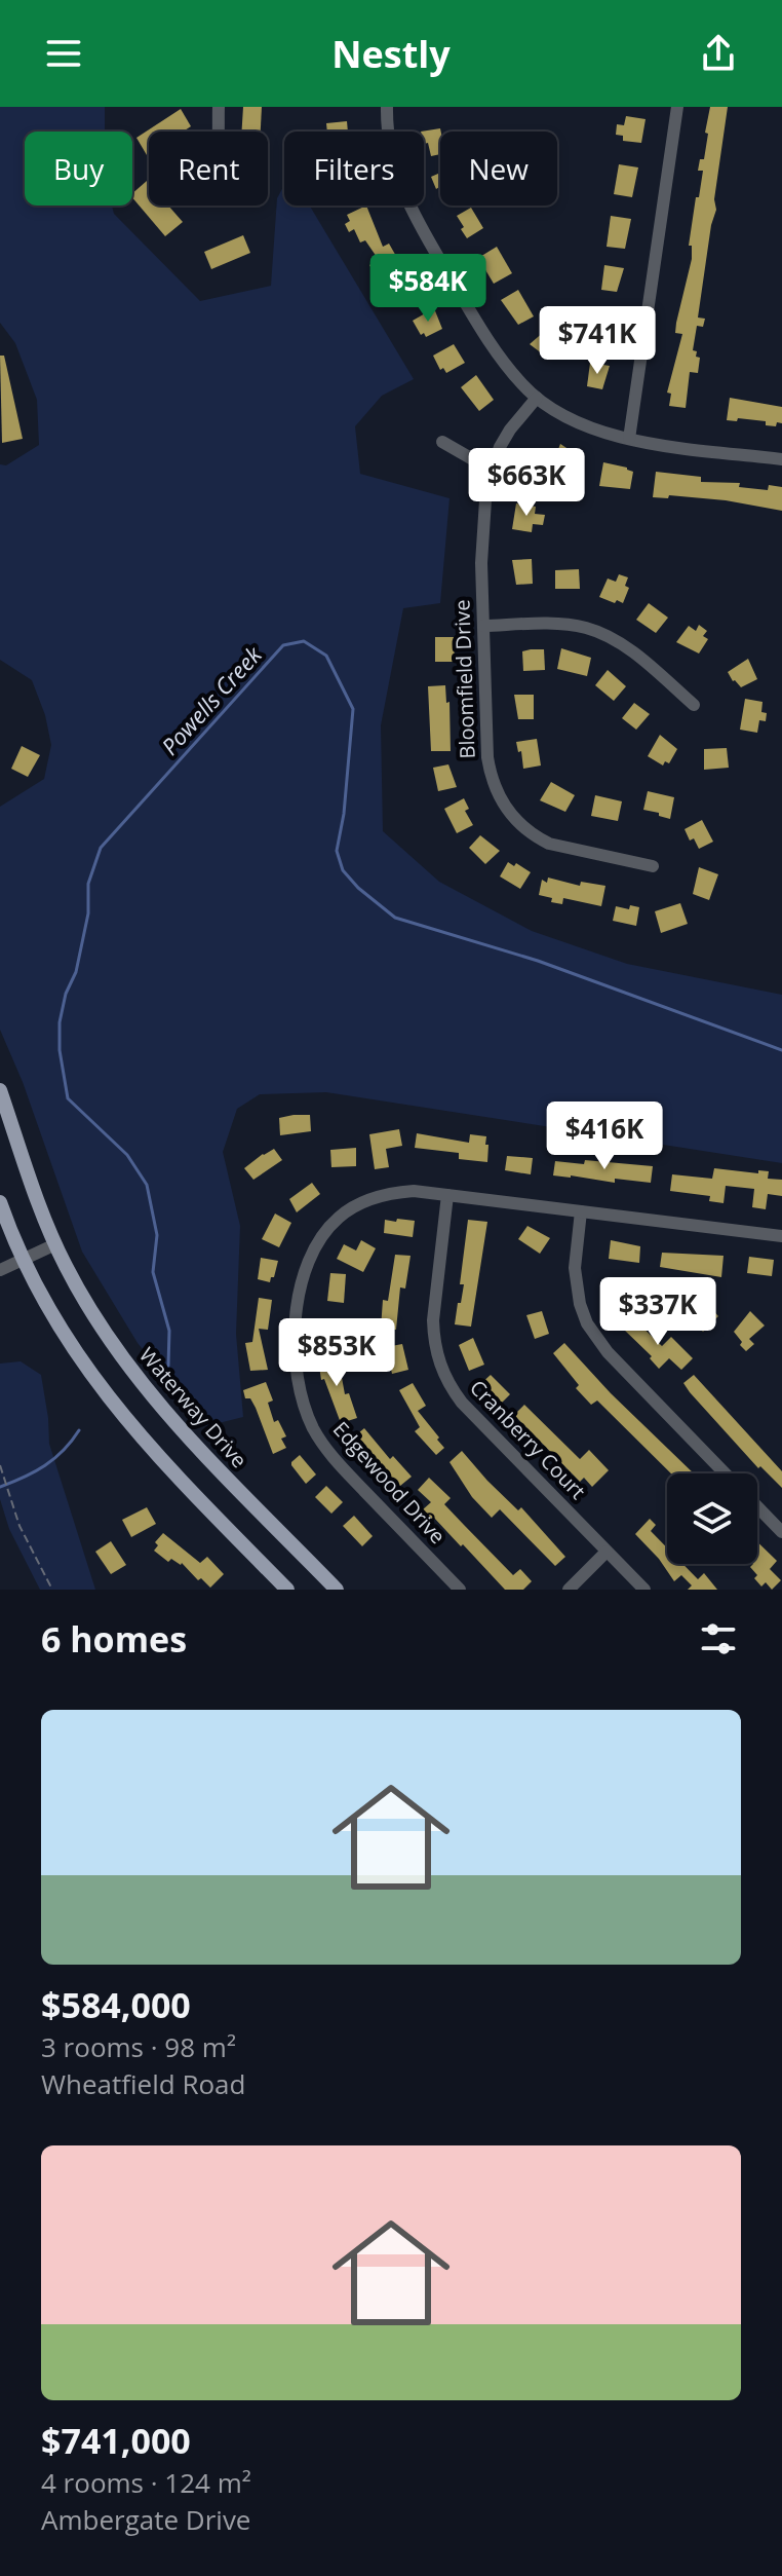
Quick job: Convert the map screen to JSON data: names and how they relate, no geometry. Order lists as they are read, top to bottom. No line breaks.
{"streets":{"main road":["Waterway Drive"],"street":["Bloomfield Drive","Cranberry Court","Edgewood Drive"]},"crossings":[["Cranberry Court","Edgewood Drive"]],"water":["Powells Creek"],"page":{"header":"Nestly","chip":["Buy","Rent","Filters","New"],"price":["$584K","$741K","$663K","$416K","$337K","$853K"],"heading":"6 homes","list":[{"name":"$584,000","note":"3 rooms · 98 m² · Wheatfield Road"},{"name":"$741,000","note":"4 rooms · 124 m² · Ambergate Drive"}]}}
